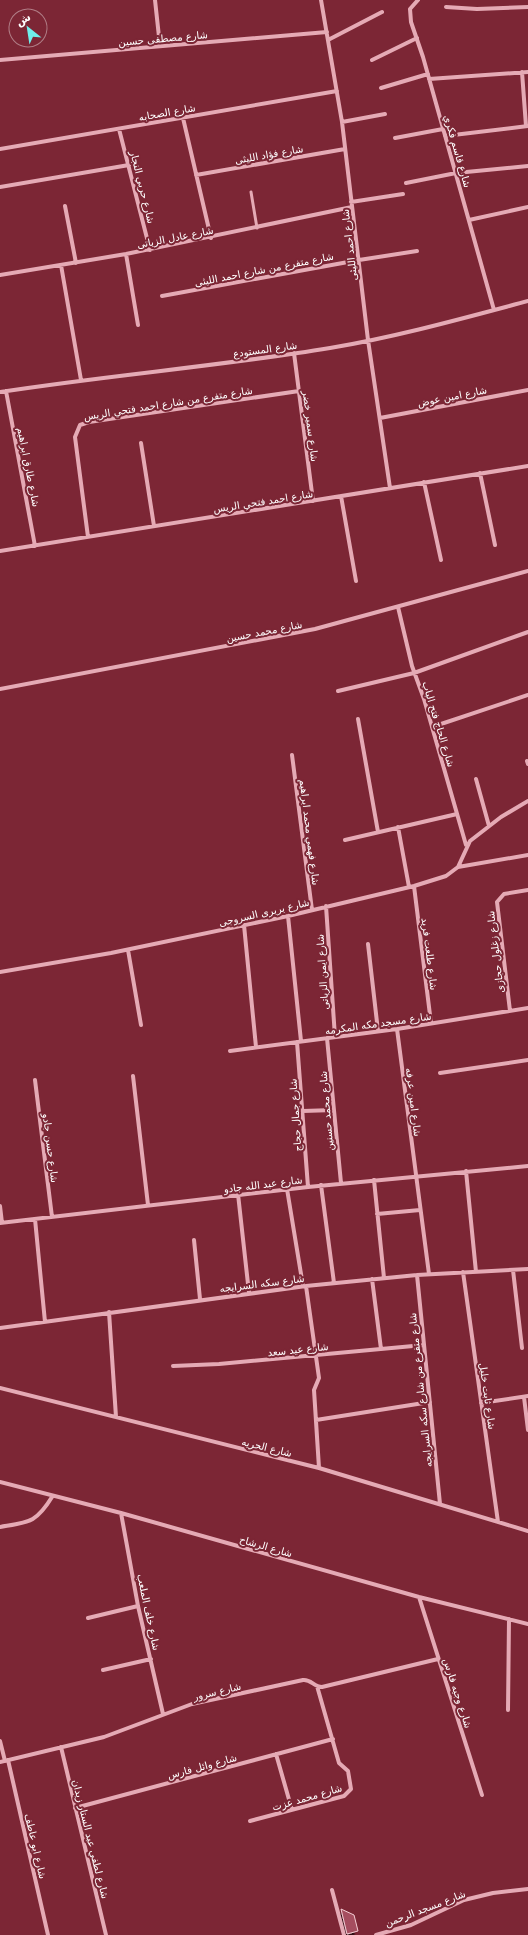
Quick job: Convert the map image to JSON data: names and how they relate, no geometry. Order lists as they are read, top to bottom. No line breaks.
{"streets":{"street":["شارع مصطفى حسين","شارع الصحابه","شارع قاسم فكري","شارع فؤاد الليثى","شارع حربي النجار","شارع عادل الزياتى","شارع احمد الليثى","شارع متفرع من شارع احمد الليثى","شارع المستودع","شارع امين عوض","شارع متفرع من شارع احمد فتحي الريس","شارع سمير خضر","شارع طارق ابراهيم","شارع احمد فتحي الريس","شارع محمد حسين","شارع الحاج فتح الباب","شارع فهمي محمد ابراهيم","شارع بربرى السروجى","شارع زغلول حجازى","شارع طلعت فريد","شارع ايمن الزياتى","شارع مسجد مكه المكرمه","شارع امين عرفه","شارع محمد حسنين","شارع جمال حجاج","شارع حسن جادو","شارع عبد الله جادو","شارع سكه السرايجه","شارع عيد سعد","شارع متفرع من شارع سكه السرايجه","شارع ثابت خليل","شارع الحريه","شارع الرشاح","شارع خلف الملعب","شارع سرور","شارع وجيه فارس","شارع وائل فارس","شارع محمد عزت","شارع لطفي عبد الستار زيدان","شارع ابو عاطف","شارع مسجد الرحمن"]},"crossings":[["شارع مصطفى حسين","شارع احمد الليثى"],["شارع الصحابه","شارع حربي النجار"],["شارع الصحابه","شارع احمد الليثى"],["شارع قاسم فكري","شارع المستودع"],["شارع فؤاد الليثى","شارع احمد الليثى"],["شارع حربي النجار","شارع عادل الزياتى"],["شارع عادل الزياتى","شارع احمد الليثى"],["شارع احمد الليثى","شارع متفرع من شارع احمد الليثى"],["شارع احمد الليثى","شارع المستودع"],["شارع احمد الليثى","شارع امين عوض"],["شارع احمد الليثى","شارع احمد فتحي الريس"],["شارع المستودع","شارع سمير خضر"],["شارع المستودع","شارع طارق ابراهيم"],["شارع متفرع من شارع احمد فتحي الريس","شارع سمير خضر"],["شارع متفرع من شارع احمد فتحي الريس","شارع احمد فتحي الريس"],["شارع سمير خضر","شارع احمد فتحي الريس"],["شارع طارق ابراهيم","شارع احمد فتحي الريس"],["شارع محمد حسين","شارع الحاج فتح الباب"],["شارع فهمي محمد ابراهيم","شارع بربرى السروجى"],["شارع بربرى السروجى","شارع طلعت فريد"],["شارع بربرى السروجى","شارع ايمن الزياتى"],["شارع بربرى السروجى","شارع جمال حجاج"],["شارع زغلول حجازى","شارع مسجد مكه المكرمه"],["شارع طلعت فريد","شارع مسجد مكه المكرمه"],["شارع ايمن الزياتى","شارع مسجد مكه المكرمه"],["شارع مسجد مكه المكرمه","شارع امين عرفه"],["شارع مسجد مكه المكرمه","شارع محمد حسنين"],["شارع مسجد مكه المكرمه","شارع جمال حجاج"],["شارع امين عرفه","شارع عبد الله جادو"],["شارع محمد حسنين","شارع عبد الله جادو"],["شارع جمال حجاج","شارع عبد الله جادو"],["شارع حسن جادو","شارع عبد الله جادو"],["شارع سكه السرايجه","شارع متفرع من شارع سكه السرايجه"],["شارع سكه السرايجه","شارع ثابت خليل"],["شارع عيد سعد","شارع متفرع من شارع سكه السرايجه"],["شارع متفرع من شارع سكه السرايجه","شارع الحريه"],["شارع ثابت خليل","شارع الحريه"],["شارع الرشاح","شارع خلف الملعب"],["شارع الرشاح","شارع وجيه فارس"],["شارع خلف الملعب","شارع سرور"],["شارع سرور","شارع وجيه فارس"],["شارع سرور","شارع محمد عزت"],["شارع سرور","شارع لطفي عبد الستار زيدان"],["شارع سرور","شارع ابو عاطف"],["شارع وائل فارس","شارع محمد عزت"],["شارع وائل فارس","شارع لطفي عبد الستار زيدان"]],"north":"top left"}
